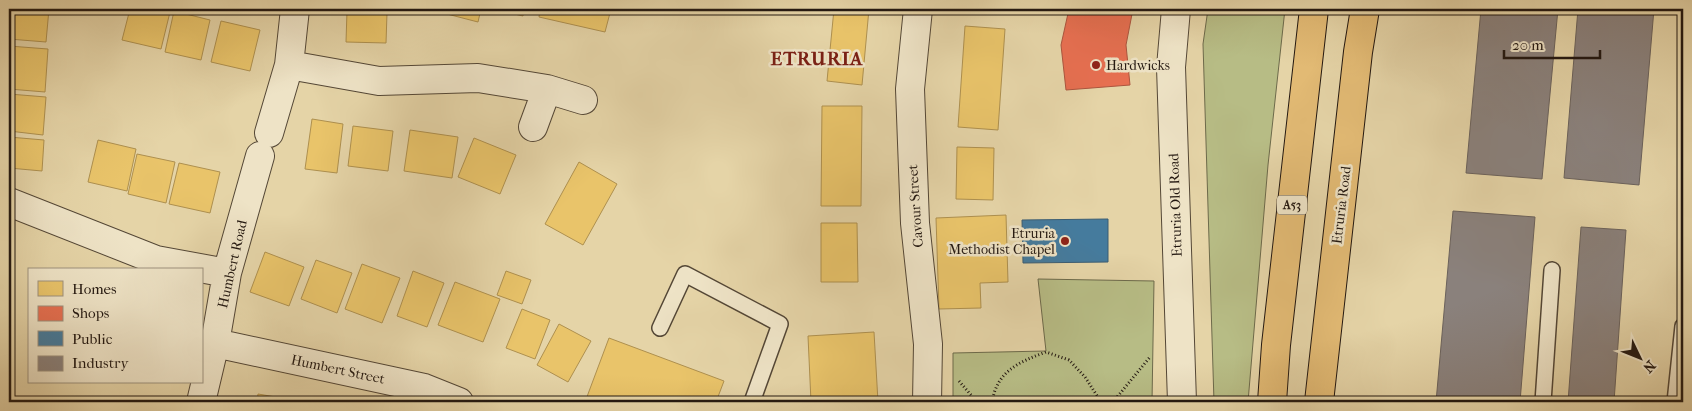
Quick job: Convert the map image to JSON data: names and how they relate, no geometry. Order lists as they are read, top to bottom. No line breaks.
{"streets":{"highway":["A53","Etruria Road"],"street":["Etruria Old Road","Cavour Street","Humbert Road","Humbert Street"]},"crossings":[["Humbert Road","Humbert Street"]],"districts":["ETRURIA"],"places":["Hardwicks","Etruria Methodist Chapel"],"legend":["Homes","Shops","Public","Industry"],"scale_bar":"20 m","north":"bottom right"}
